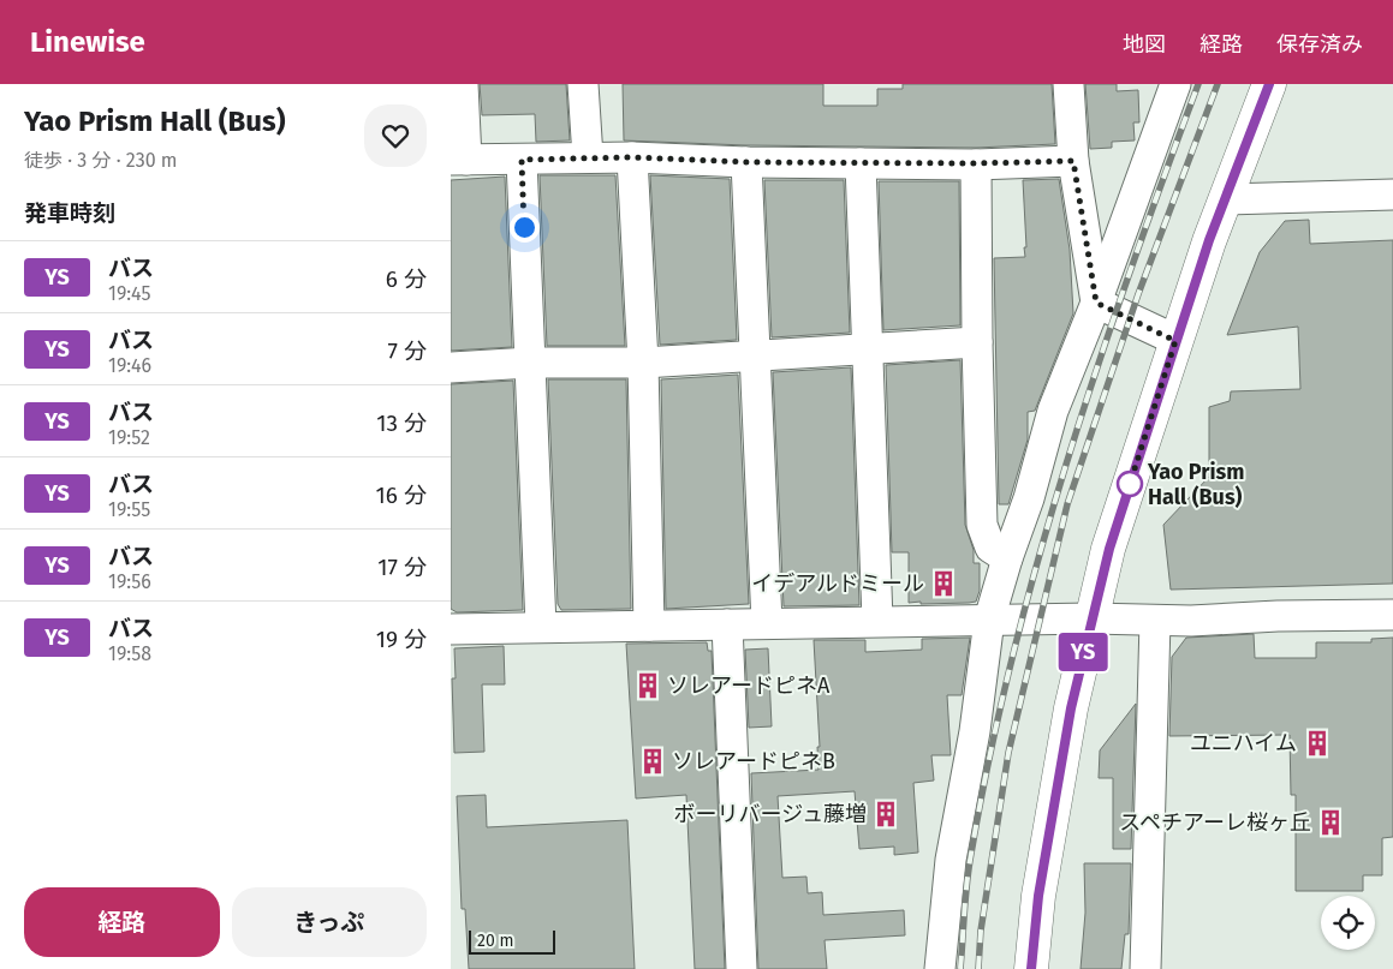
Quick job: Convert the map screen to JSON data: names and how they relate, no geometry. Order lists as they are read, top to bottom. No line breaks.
{"places":{"other":["Yao Prism Hall (Bus)"],"building":["イデアルドミール","ソレアードピネA","ユニハイム","ソレアードピネB","ボーリバージュ藤増","スペチアーレ桜ヶ丘"]},"lines":["bus line YS"],"scale_bar":"20 m","page":{"header":"Linewise","nav":["地図","経路","保存済み"],"heading":[["Yao Prism Hall (Bus)","徒歩 · 3 分 · 230 m"],"発車時刻"],"on_map":"YS","list":[{"mark":"YS","name":"バス","note":"19:45","value":"6 分"},{"mark":"YS","name":"バス","note":"19:46","value":"7 分"},{"mark":"YS","name":"バス","note":"19:52","value":"13 分"},{"mark":"YS","name":"バス","note":"19:55","value":"16 分"},{"mark":"YS","name":"バス","note":"19:56","value":"17 分"},{"mark":"YS","name":"バス","note":"19:58","value":"19 分"}],"buttons":["経路","きっぷ"],"scale":"20 m"}}
